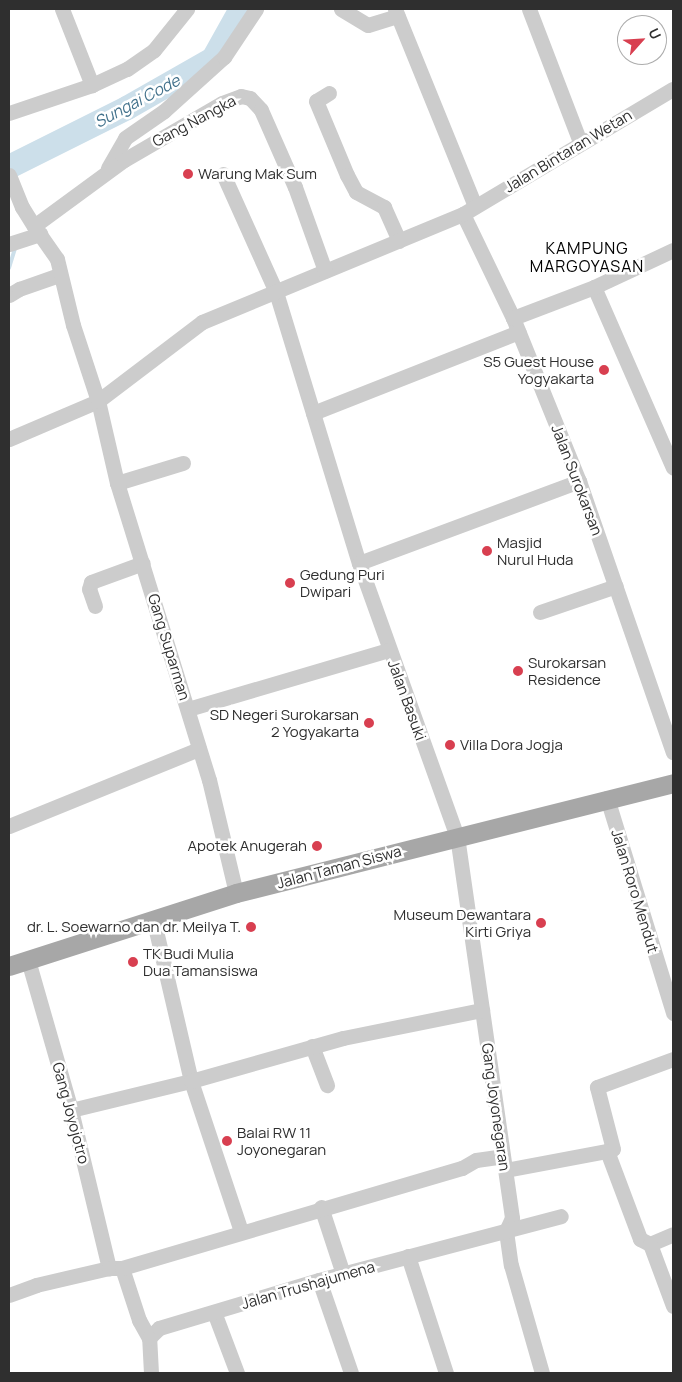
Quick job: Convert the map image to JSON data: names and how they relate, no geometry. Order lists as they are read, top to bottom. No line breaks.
{"streets":{"main road":["Jalan Taman Siswa"],"street":["Gang Nangka","Jalan Bintaran Wetan","Jalan Surokarsan","Gang Suparman","Jalan Basuki","Jalan Roro Mendut","Gang Joyonegaran","Gang Joyojotro","Jalan Trushajumena"]},"crossings":[["Gang Nangka","Jalan Bintaran Wetan"],["Jalan Bintaran Wetan","Jalan Surokarsan"],["Jalan Bintaran Wetan","Gang Suparman"],["Jalan Bintaran Wetan","Jalan Basuki"],["Gang Suparman","Jalan Taman Siswa"],["Jalan Basuki","Jalan Taman Siswa"],["Jalan Basuki","Gang Joyonegaran"],["Jalan Taman Siswa","Jalan Roro Mendut"],["Jalan Taman Siswa","Gang Joyonegaran"],["Jalan Taman Siswa","Gang Joyojotro"],["Gang Joyonegaran","Jalan Trushajumena"],["Gang Joyojotro","Jalan Trushajumena"]],"districts":["KAMPUNG MARGOYASAN"],"water":["Sungai Code"],"places":["Warung Mak Sum","S5 Guest House Yogyakarta","Masjid Nurul Huda","Gedung Puri Dwipari","Surokarsan Residence","SD Negeri Surokarsan 2 Yogyakarta","Villa Dora Jogja","Apotek Anugerah","Museum Dewantara Kirti Griya","dr. L. Soewarno dan dr. Meilya T.","TK Budi Mulia Dua Tamansiswa","Balai RW 11 Joyonegaran"],"north":"top right"}
